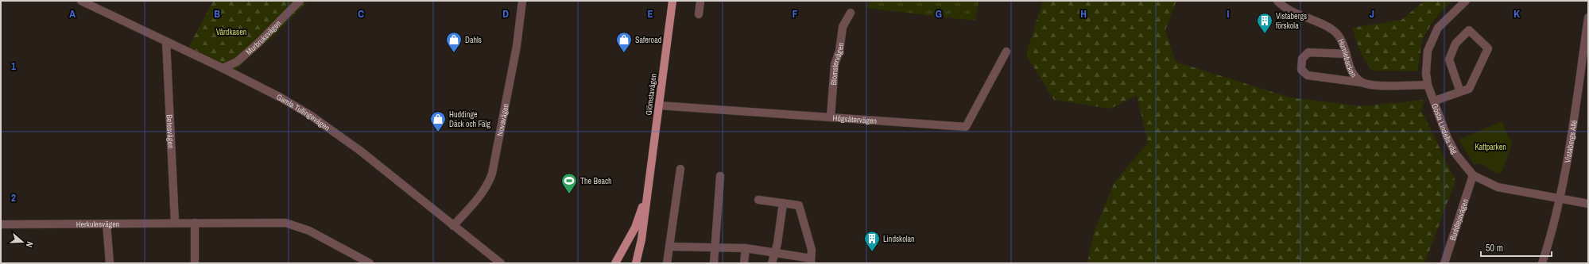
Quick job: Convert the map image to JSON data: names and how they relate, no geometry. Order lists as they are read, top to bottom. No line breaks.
{"streets":{"main road":["Glömstavägen"],"street":["Murbruksvägen","Humlebacken","Blomstervägen","Gamla Tullingevägen","Högsätervägen","Novavägen","Gösta Lindells väg","Betesvägen","Vistabergs Allé","Buddlejavägen","Herkulesvägen"]},"crossings":[["Murbruksvägen","Gamla Tullingevägen"],["Humlebacken","Gösta Lindells väg"],["Blomstervägen","Högsätervägen"],["Glömstavägen","Högsätervägen"],["Gamla Tullingevägen","Novavägen"],["Gamla Tullingevägen","Betesvägen"],["Gösta Lindells väg","Vistabergs Allé"],["Gösta Lindells väg","Buddlejavägen"],["Betesvägen","Herkulesvägen"]],"parks":["Vårdkasen","Kattparken"],"places":{"building":["Vistabergs förskola","Lindskolan"],"shop":["Dahls","Saferoad","Huddinge Däck och Fälg"],"sports":["The Beach"]},"scale_bar":"50 m","north":"right","grid":{"columns":["A","B","C","D","E","F","G","H","I","J","K"],"rows":["1","2"]}}
